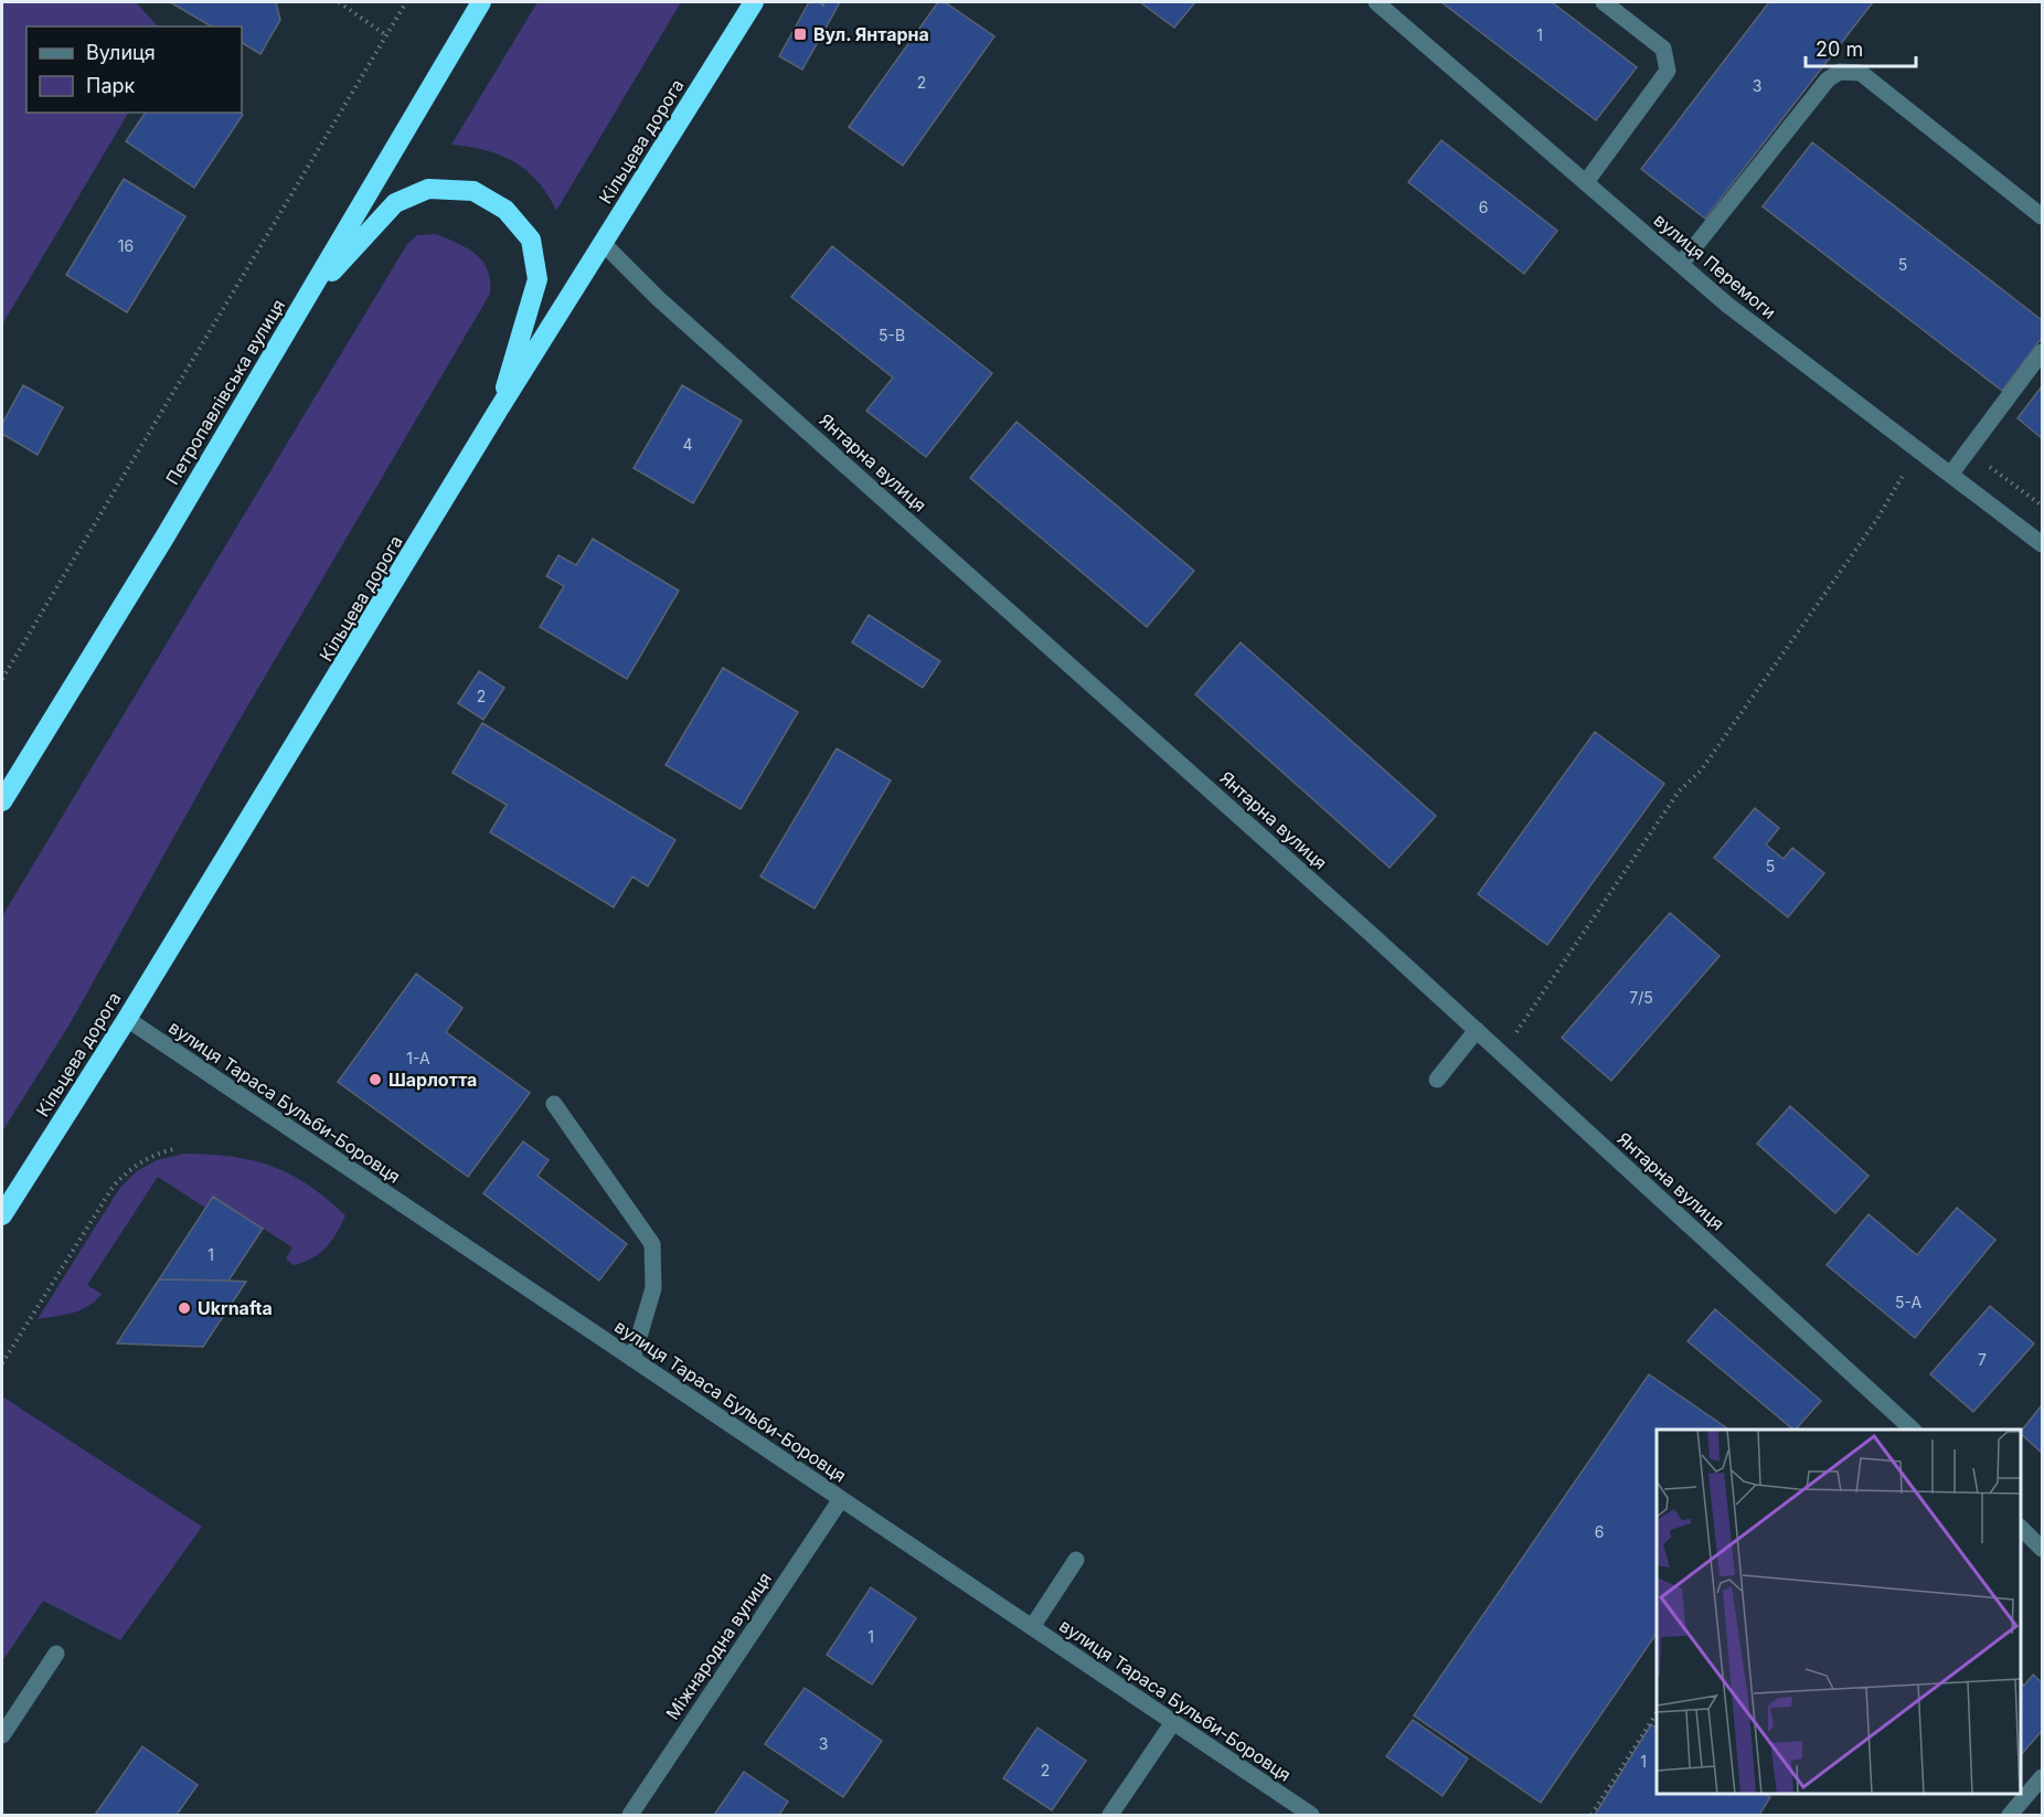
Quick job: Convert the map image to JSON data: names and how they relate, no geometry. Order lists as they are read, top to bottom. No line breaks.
{"streets":{"highway":["Кільцева дорога","Петропавлівська вулиця"],"street":["вулиця Перемоги","Янтарна вулиця","вулиця Тараса Бульби-Боровця","Міжнародна вулиця"]},"crossings":[["Кільцева дорога","Янтарна вулиця"],["Кільцева дорога","вулиця Тараса Бульби-Боровця"],["вулиця Тараса Бульби-Боровця","Міжнародна вулиця"]],"places":{"transit":["Вул. Янтарна"],"other":["Шарлотта","Ukrnafta"]},"house_numbers":["1","2","3","6","16","5","5-В","4","2","5","7/5","1-А","1","5-А","7","6","1","3","1","2"],"legend":["Вулиця","Парк"],"scale_bar":"20 m"}
